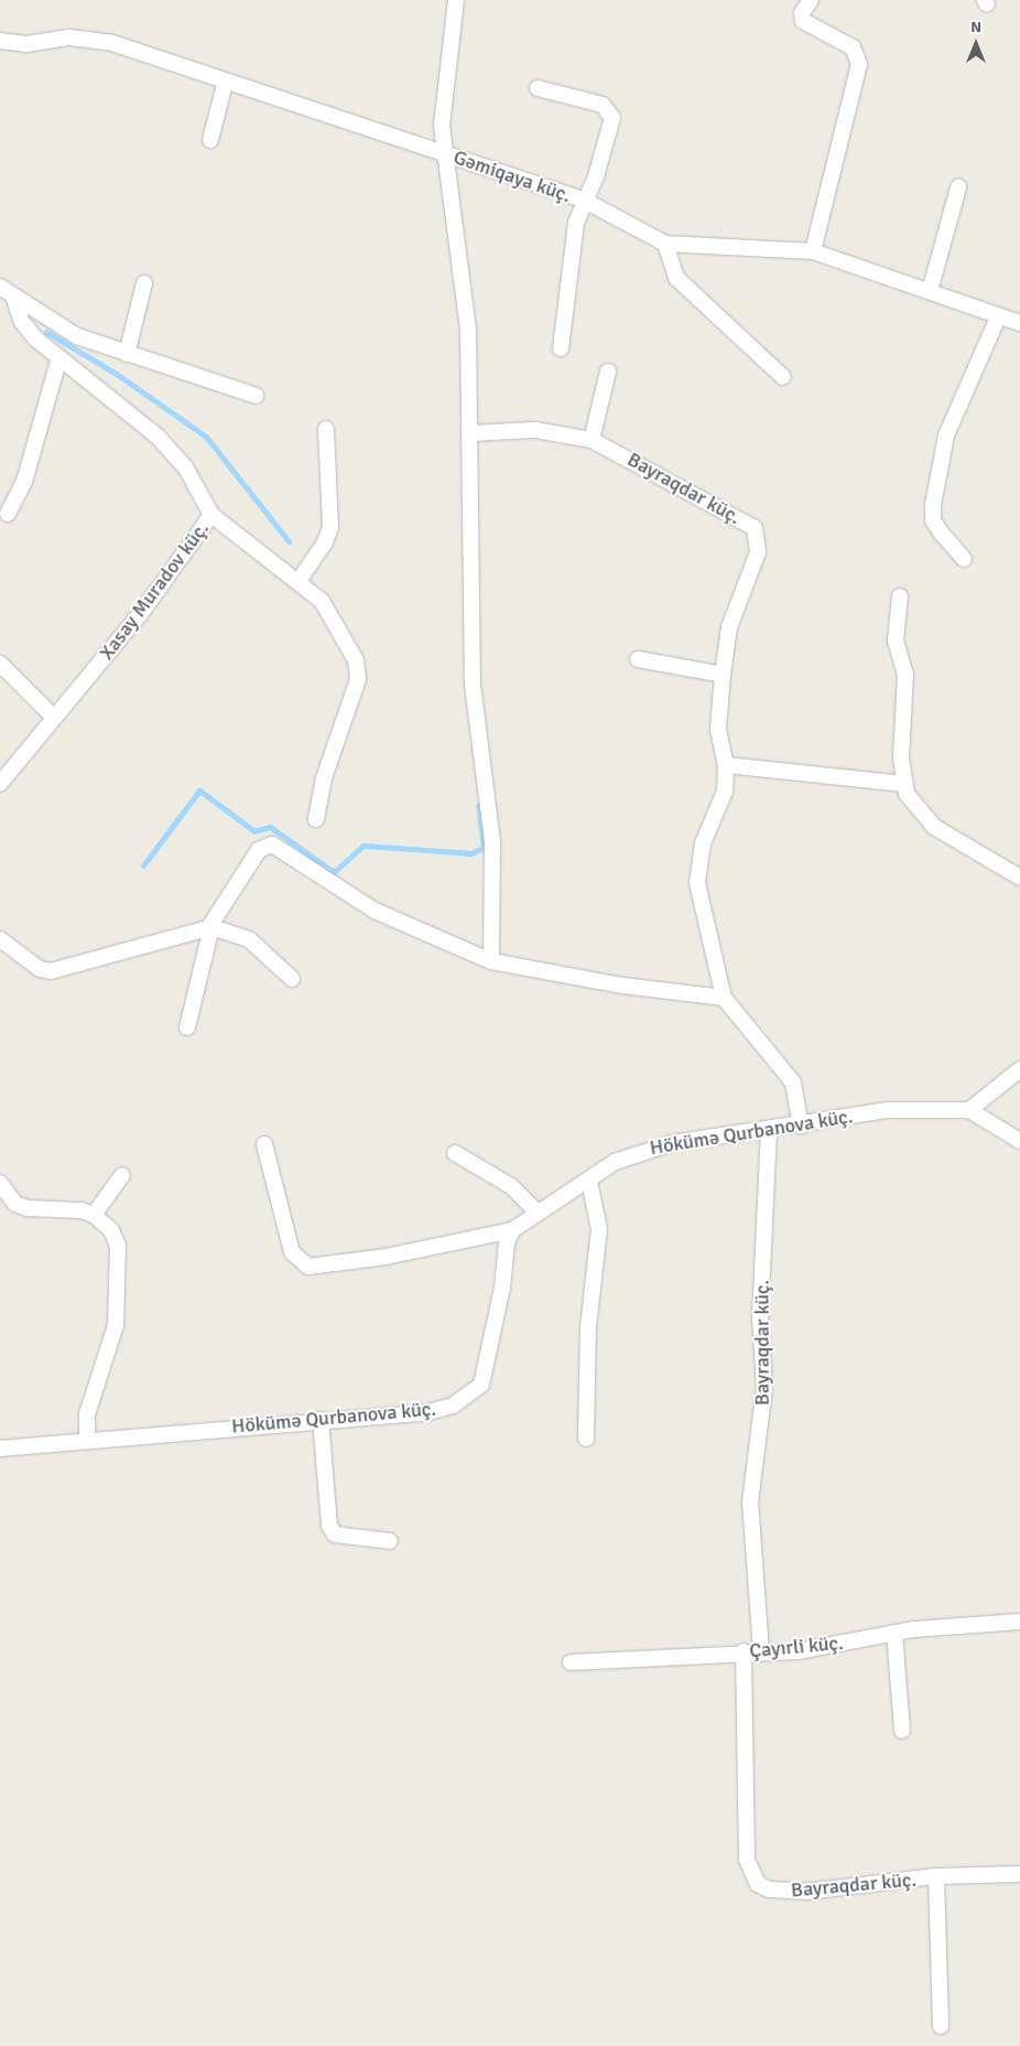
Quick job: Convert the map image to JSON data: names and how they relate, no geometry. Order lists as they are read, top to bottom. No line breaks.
{"streets":{"street":["Gəmiqaya küç.","Bayraqdar küç.","Xasay Muradov küç.","Hökümə Qurbanova küç.","Çayırli küç."]},"crossings":[["Bayraqdar küç.","Hökümə Qurbanova küç."],["Bayraqdar küç.","Çayırli küç."]],"north":"top"}
